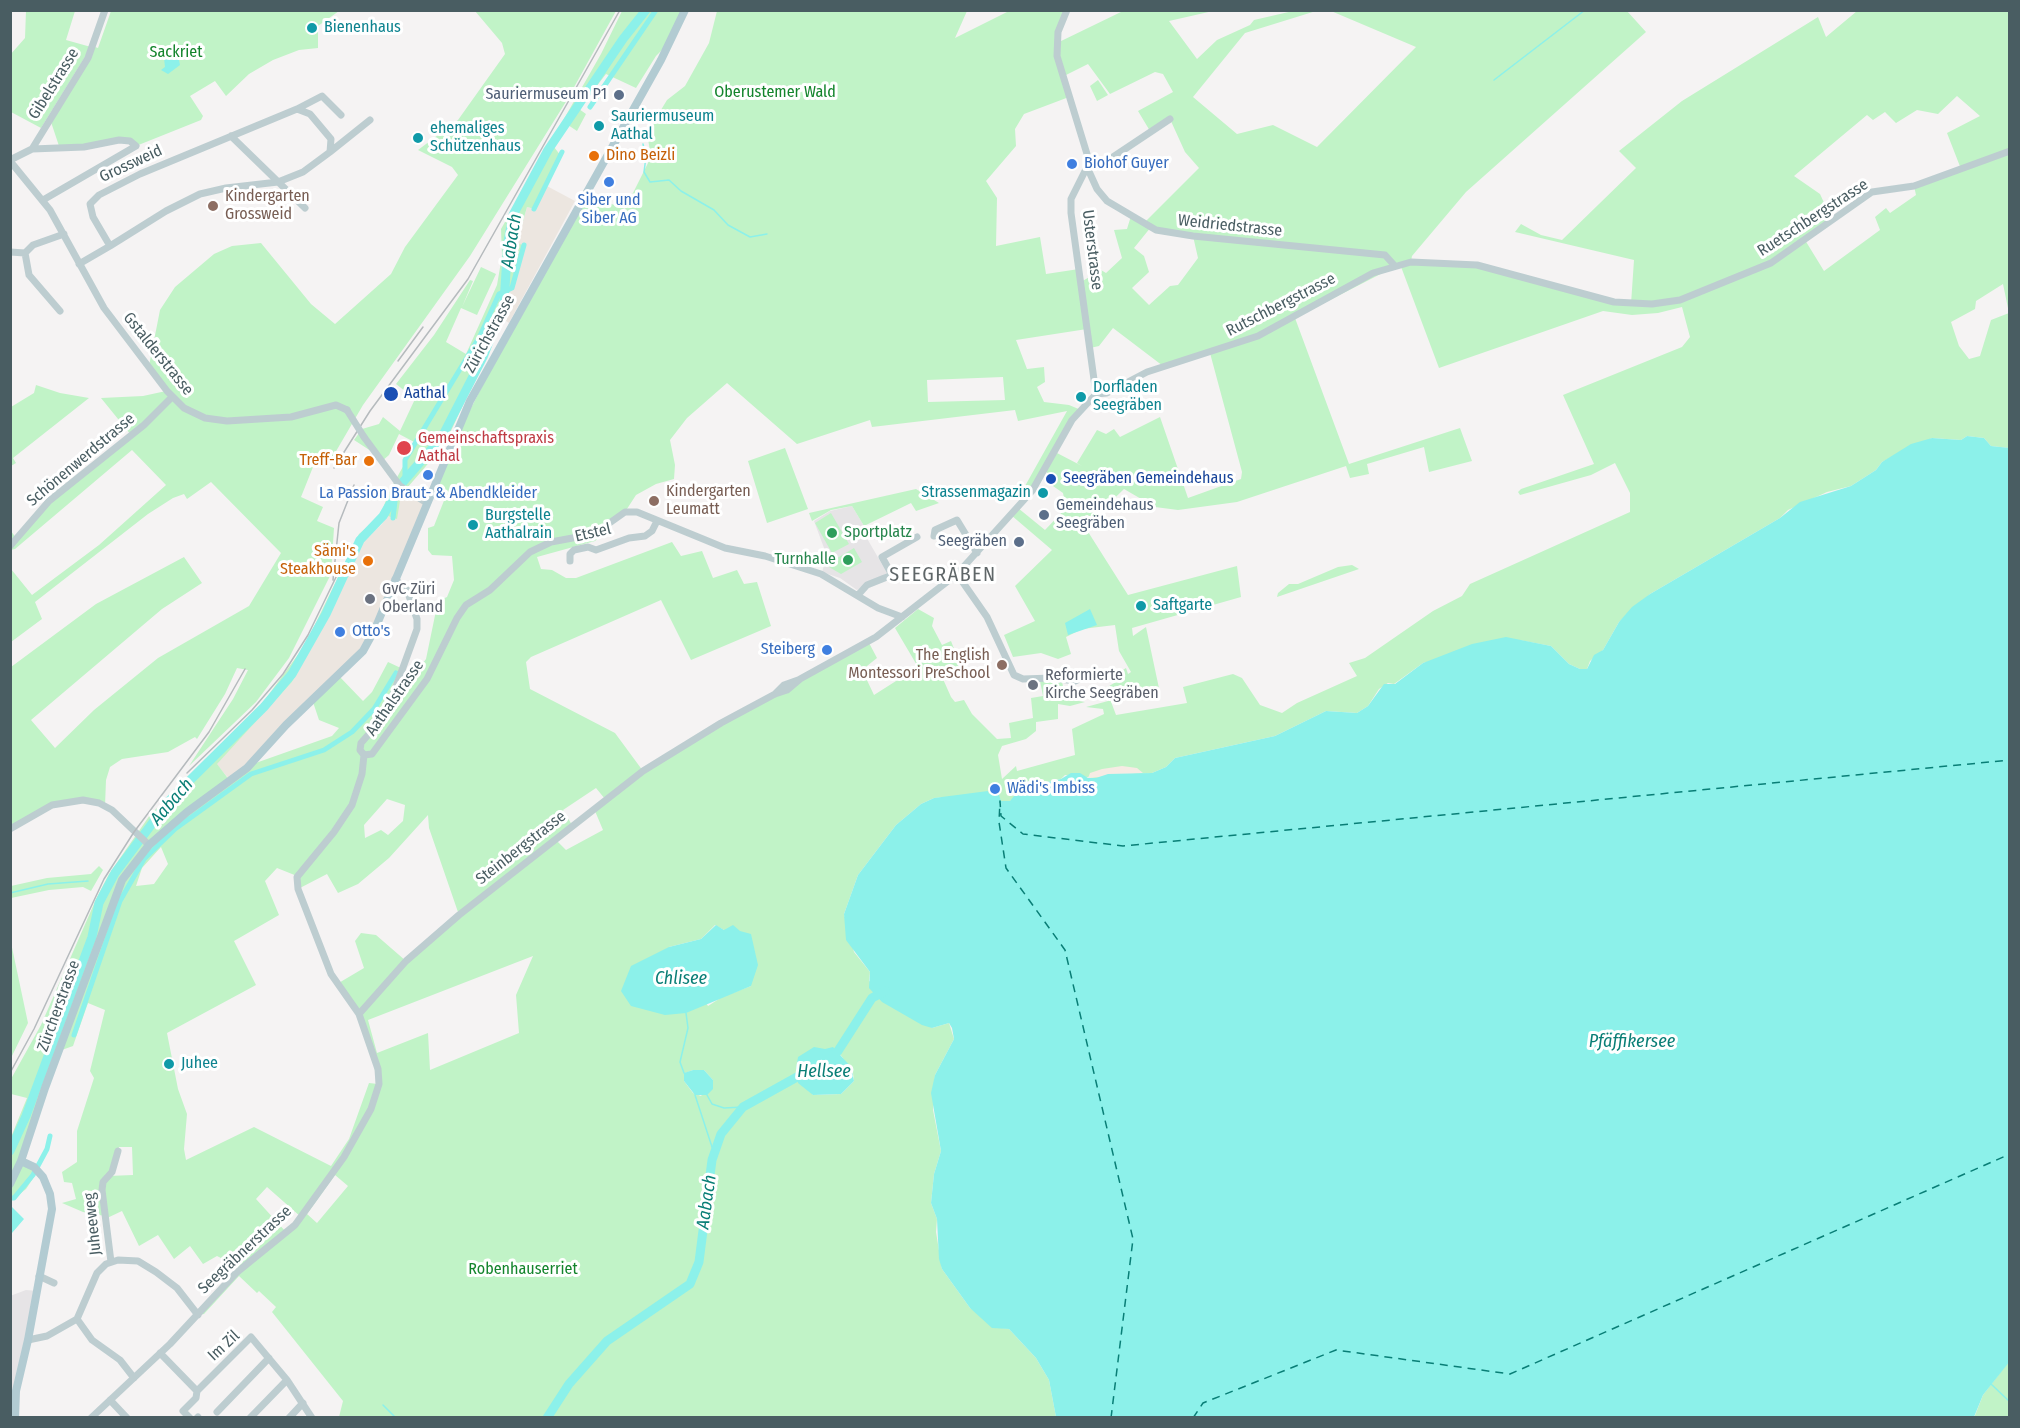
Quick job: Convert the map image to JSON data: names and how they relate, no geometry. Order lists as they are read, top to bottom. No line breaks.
{"streets":{"main road":["Zürichstrasse","Zürcherstrasse"],"street":["Gibelstrasse","Grossweid","Ruetschbergstrasse","Weidriedstrasse","Usterstrasse","Rutschbergstrasse","Gstalderstrasse","Schönenwerdstrasse","Etstel","Aathalstrasse","Steinbergstrasse","Juheeweg","Seegräbnerstrasse","Im Zil"]},"crossings":[["Ruetschbergstrasse","Rutschbergstrasse"],["Weidriedstrasse","Usterstrasse"],["Weidriedstrasse","Rutschbergstrasse"],["Usterstrasse","Rutschbergstrasse"],["Rutschbergstrasse","Aathalstrasse"],["Rutschbergstrasse","Steinbergstrasse"],["Zürichstrasse","Gstalderstrasse"],["Zürichstrasse","Zürcherstrasse"],["Gstalderstrasse","Schönenwerdstrasse"],["Etstel","Aathalstrasse"],["Aathalstrasse","Steinbergstrasse"],["Steinbergstrasse","Seegräbnerstrasse"],["Juheeweg","Seegräbnerstrasse"]],"districts":["SEEGRÄBEN"],"water":["Aabach","Chlisee","Pfäffikersee","Hellsee"],"parks":["Sackriet","Oberustemer Wald","Robenhauserriet"],"places":["Bienenhaus","Sauriermuseum P1","Sauriermuseum Aathal","ehemaliges Schützenhaus","Dino Beizli","Biohof Guyer","Siber und Siber AG","Kindergarten Grossweid","Aathal","Dorfladen Seegräben","Gemeinschaftspraxis Aathal","Treff-Bar","La Passion Braut- & Abendkleider","Seegräben Gemeindehaus","Strassenmagazin","Kindergarten Leumatt","Gemeindehaus Seegräben","Burgstelle Aathalrain","Sportplatz","Seegräben","Turnhalle","Sämi's Steakhouse","GvC Züri Oberland","Saftgarte","Otto's","Steiberg","The English Montessori PreSchool","Reformierte Kirche Seegräben","Wädi's Imbiss","Juhee"]}
